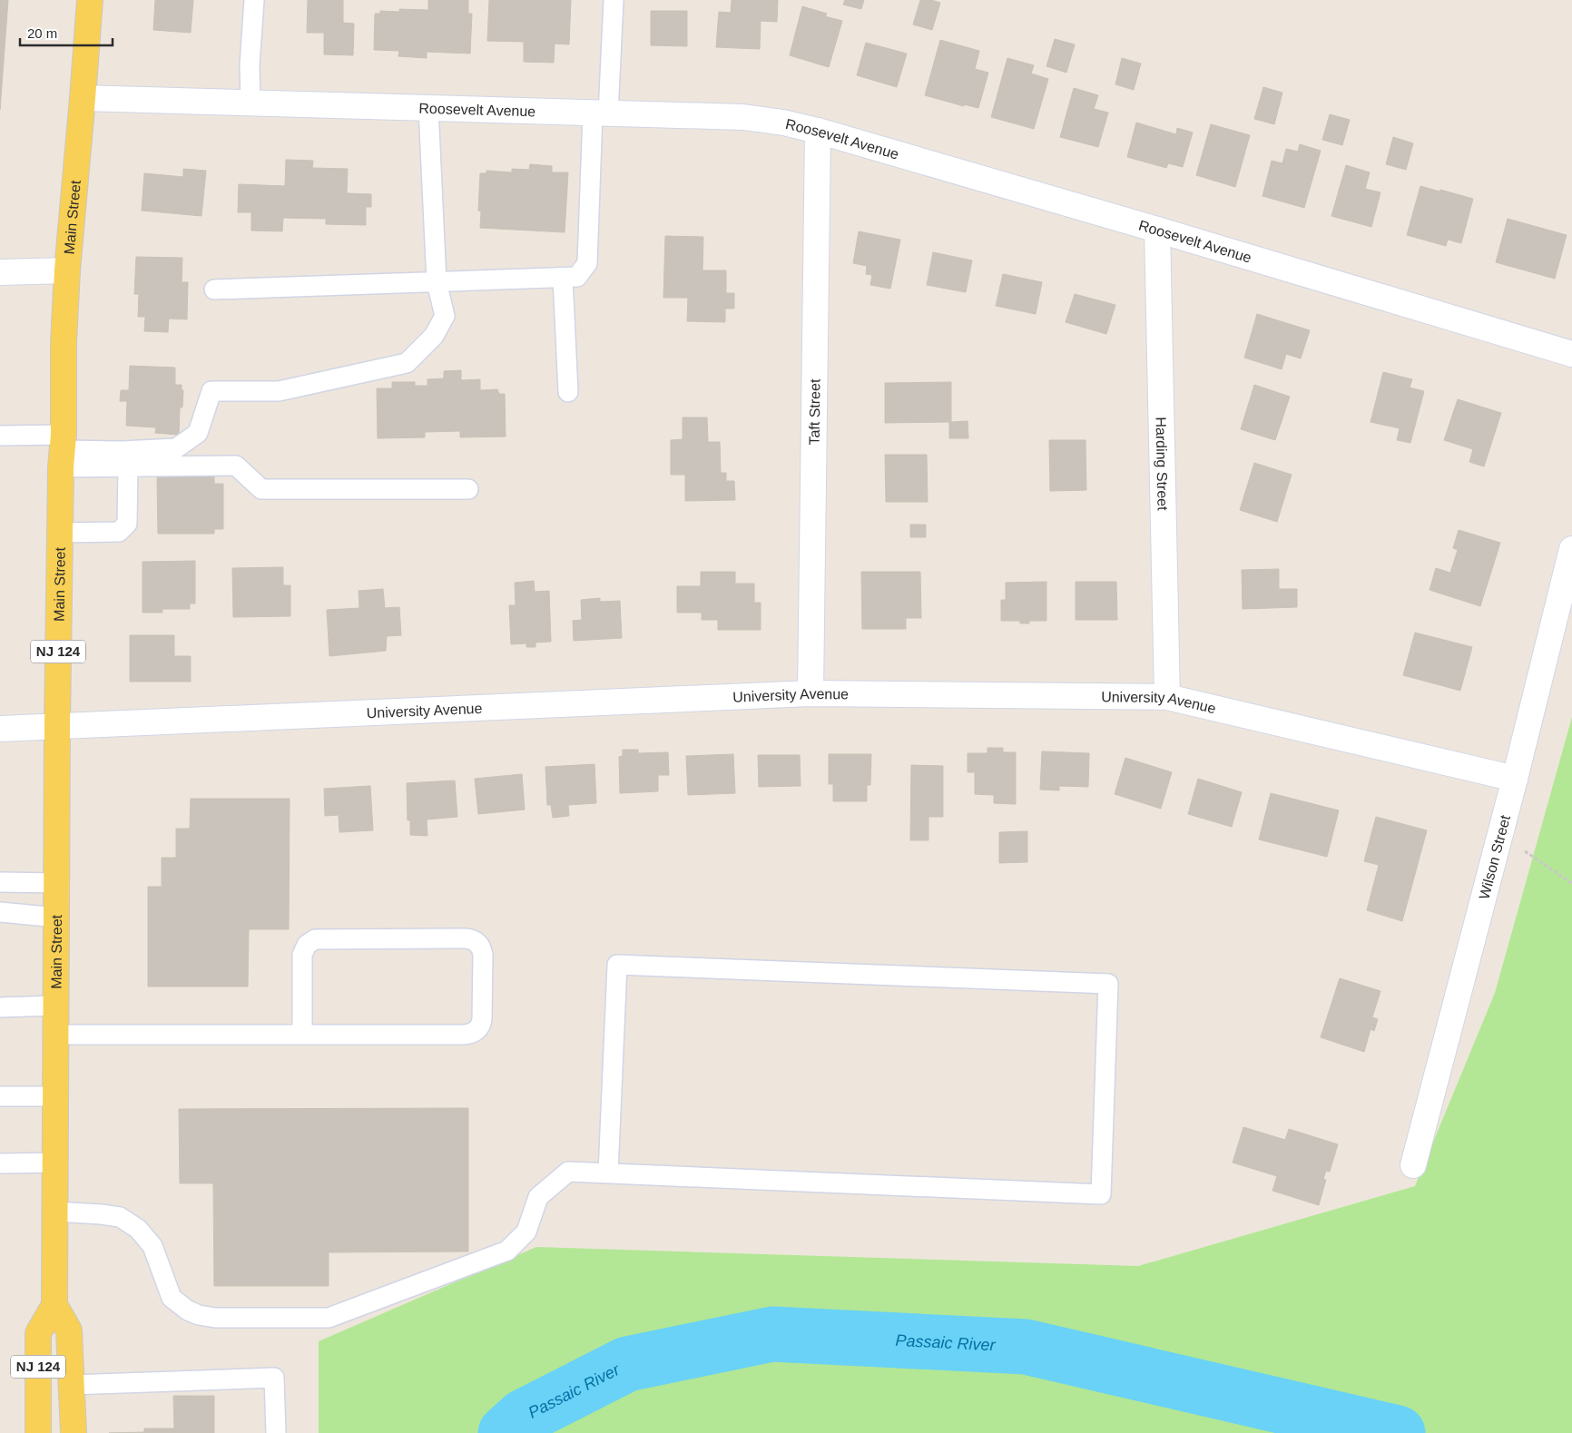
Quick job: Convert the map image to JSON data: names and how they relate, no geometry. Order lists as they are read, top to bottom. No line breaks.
{"streets":{"main road":["Main Street","NJ 124"],"street":["Roosevelt Avenue","Taft Street","Harding Street","University Avenue","Wilson Street"]},"crossings":[["Roosevelt Avenue","Main Street"],["Roosevelt Avenue","Taft Street"],["Roosevelt Avenue","Harding Street"],["Main Street","NJ 124"],["Main Street","University Avenue"],["Taft Street","University Avenue"],["Harding Street","University Avenue"],["University Avenue","Wilson Street"]],"water":["Passaic River"],"scale_bar":"20 m"}
